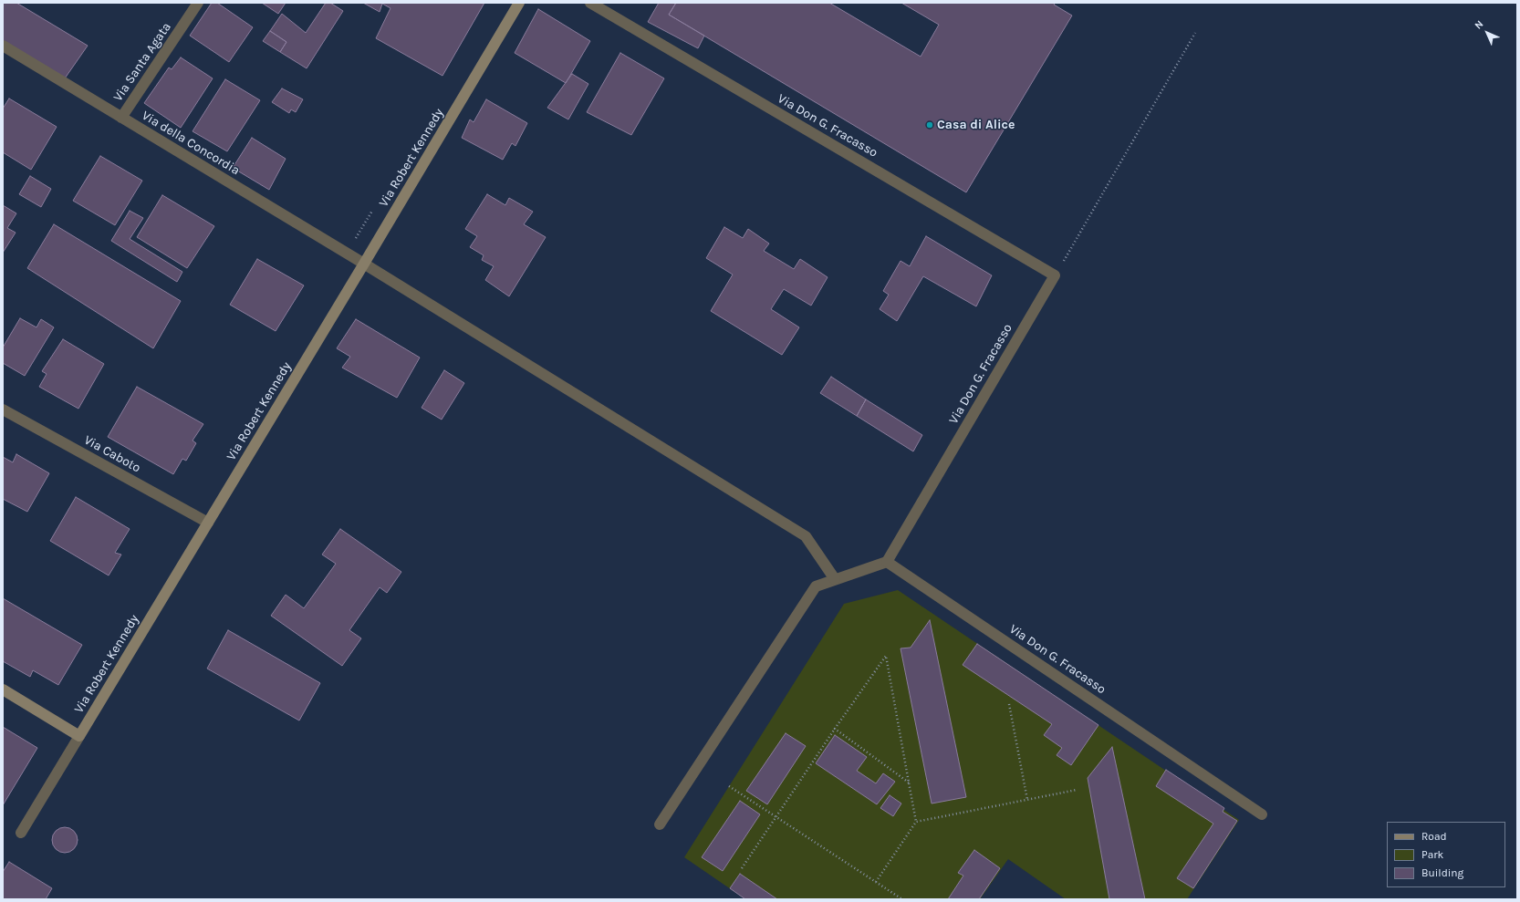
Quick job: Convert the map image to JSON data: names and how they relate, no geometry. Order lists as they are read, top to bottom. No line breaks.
{"streets":{"main road":["Via Robert Kennedy"],"street":["Via Santa Agata","Via Don G. Fracasso","Via della Concordia","Via Caboto"]},"crossings":[["Via Santa Agata","Via della Concordia"],["Via della Concordia","Via Robert Kennedy"],["Via Robert Kennedy","Via Caboto"]],"places":["Casa di Alice"],"legend":["Road","Park","Building"],"north":"top left"}
